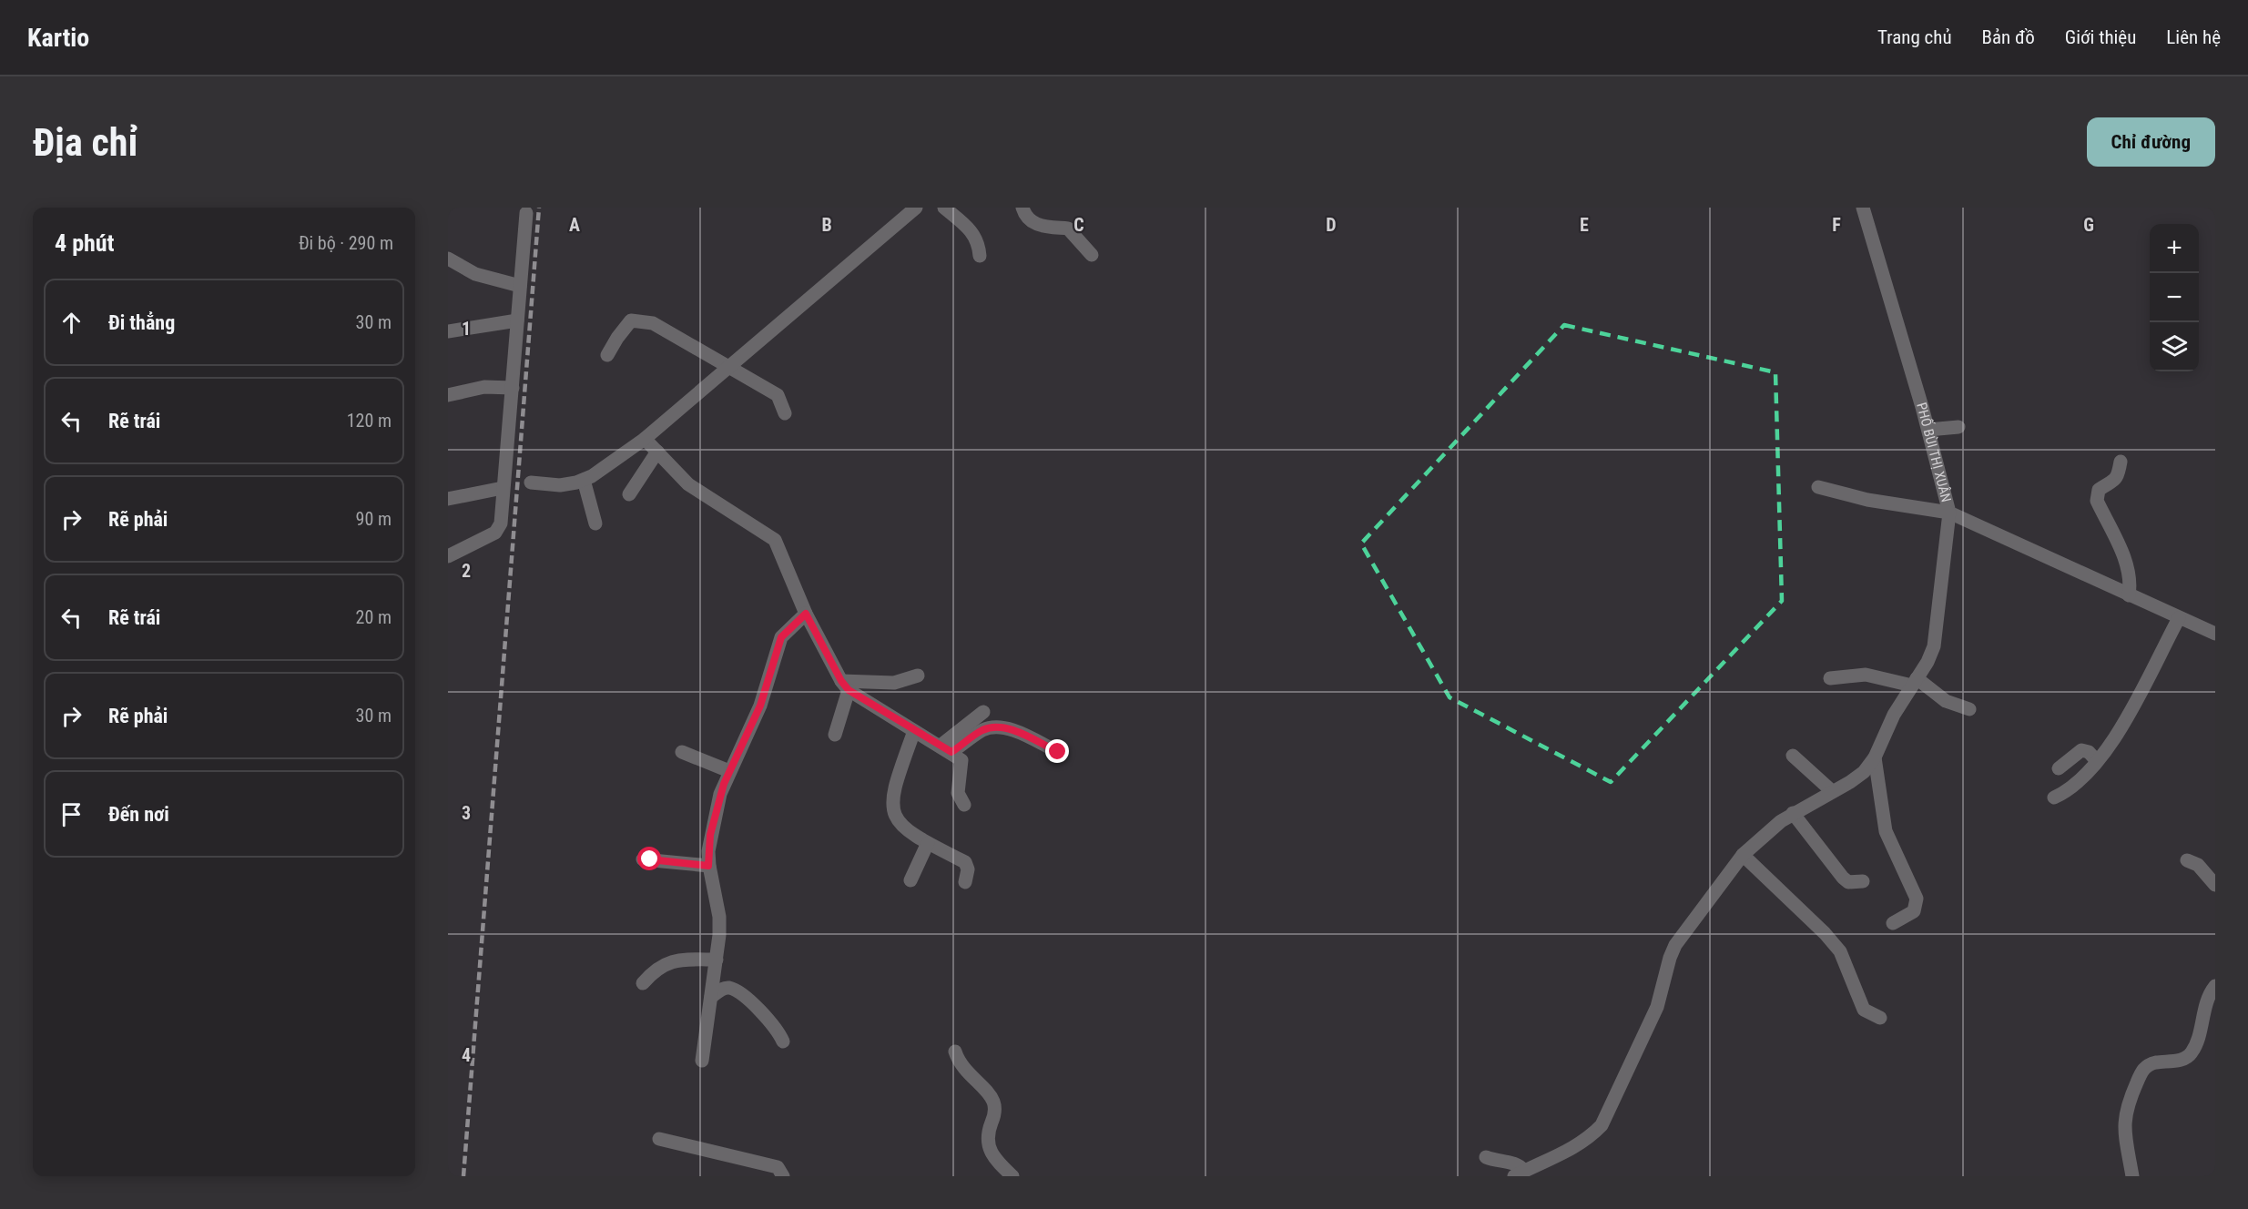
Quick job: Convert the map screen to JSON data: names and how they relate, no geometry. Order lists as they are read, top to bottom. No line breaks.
{"streets":{"street":["PHỐ BÙI THỊ XUÂN"]},"page":{"header":"Kartio","nav":["Trang chủ","Bản đồ","Giới thiệu","Liên hệ"],"buttons":"Chỉ đường","title":"Địa chỉ","heading":["4 phút","Đi bộ · 290 m"],"map_buttons":["+","−"],"list":[["Đi thẳng","30 m"],["Rẽ trái","120 m"],["Rẽ phải","90 m"],["Rẽ trái","20 m"],["Rẽ phải","30 m"],"Đến nơi"]},"grid":{"columns":["A","B","C","D","E","F","G"],"rows":["1","2","3","4"]}}
